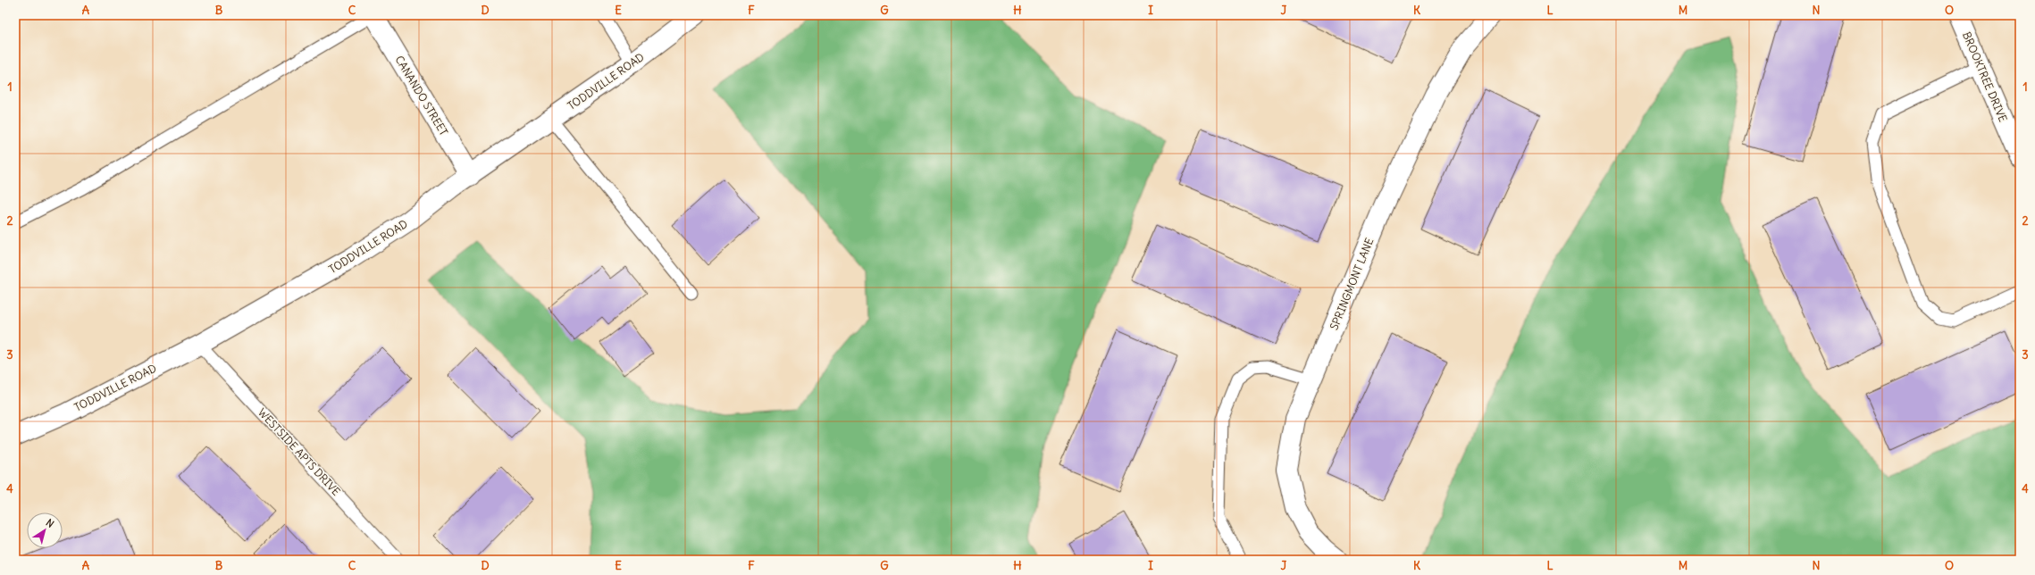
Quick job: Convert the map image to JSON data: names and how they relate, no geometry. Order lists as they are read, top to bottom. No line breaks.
{"streets":{"street":["BROOKTREE DRIVE","TODDVILLE ROAD","CANANDO STREET","SPRINGMONT LANE"],"lane":["WESTSIDE APTS DRIVE"]},"crossings":[["TODDVILLE ROAD","CANANDO STREET"],["TODDVILLE ROAD","WESTSIDE APTS DRIVE"]],"north":"top right","grid":{"columns":["A","B","C","D","E","F","G","H","I","J","K","L","M","N","O"],"rows":["1","2","3","4"]}}
